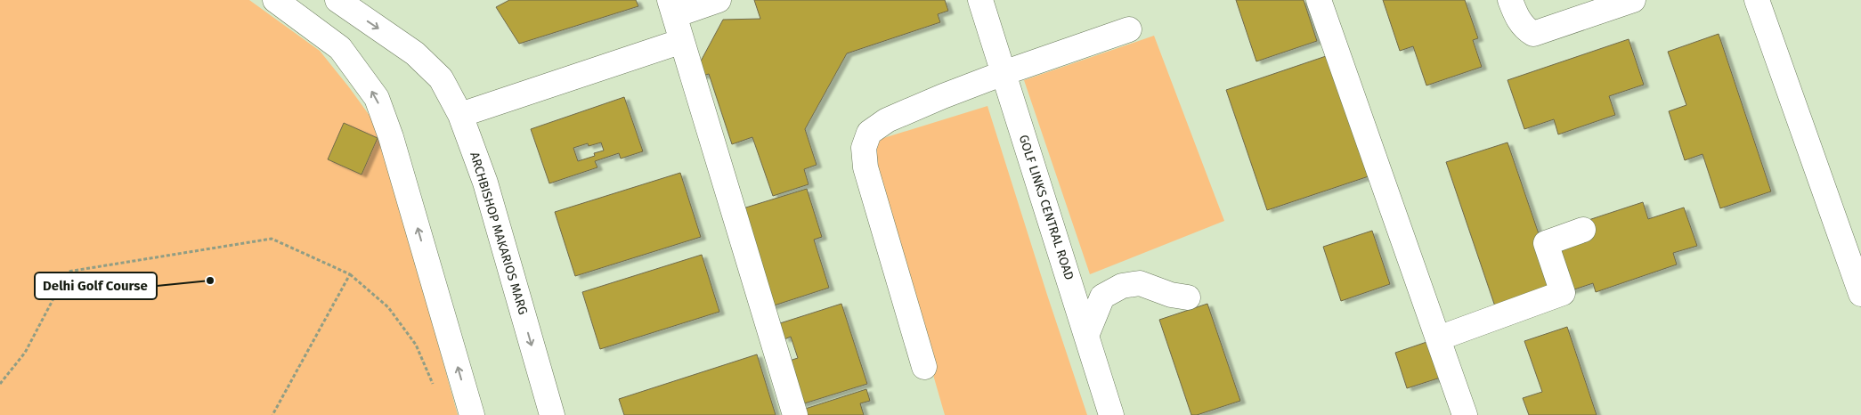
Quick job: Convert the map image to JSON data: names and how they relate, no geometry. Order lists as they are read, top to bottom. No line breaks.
{"streets":{"street":["GOLF LINKS CENTRAL ROAD","ARCHBISHOP MAKARIOS MARG"]},"places":["Delhi Golf Course"]}
